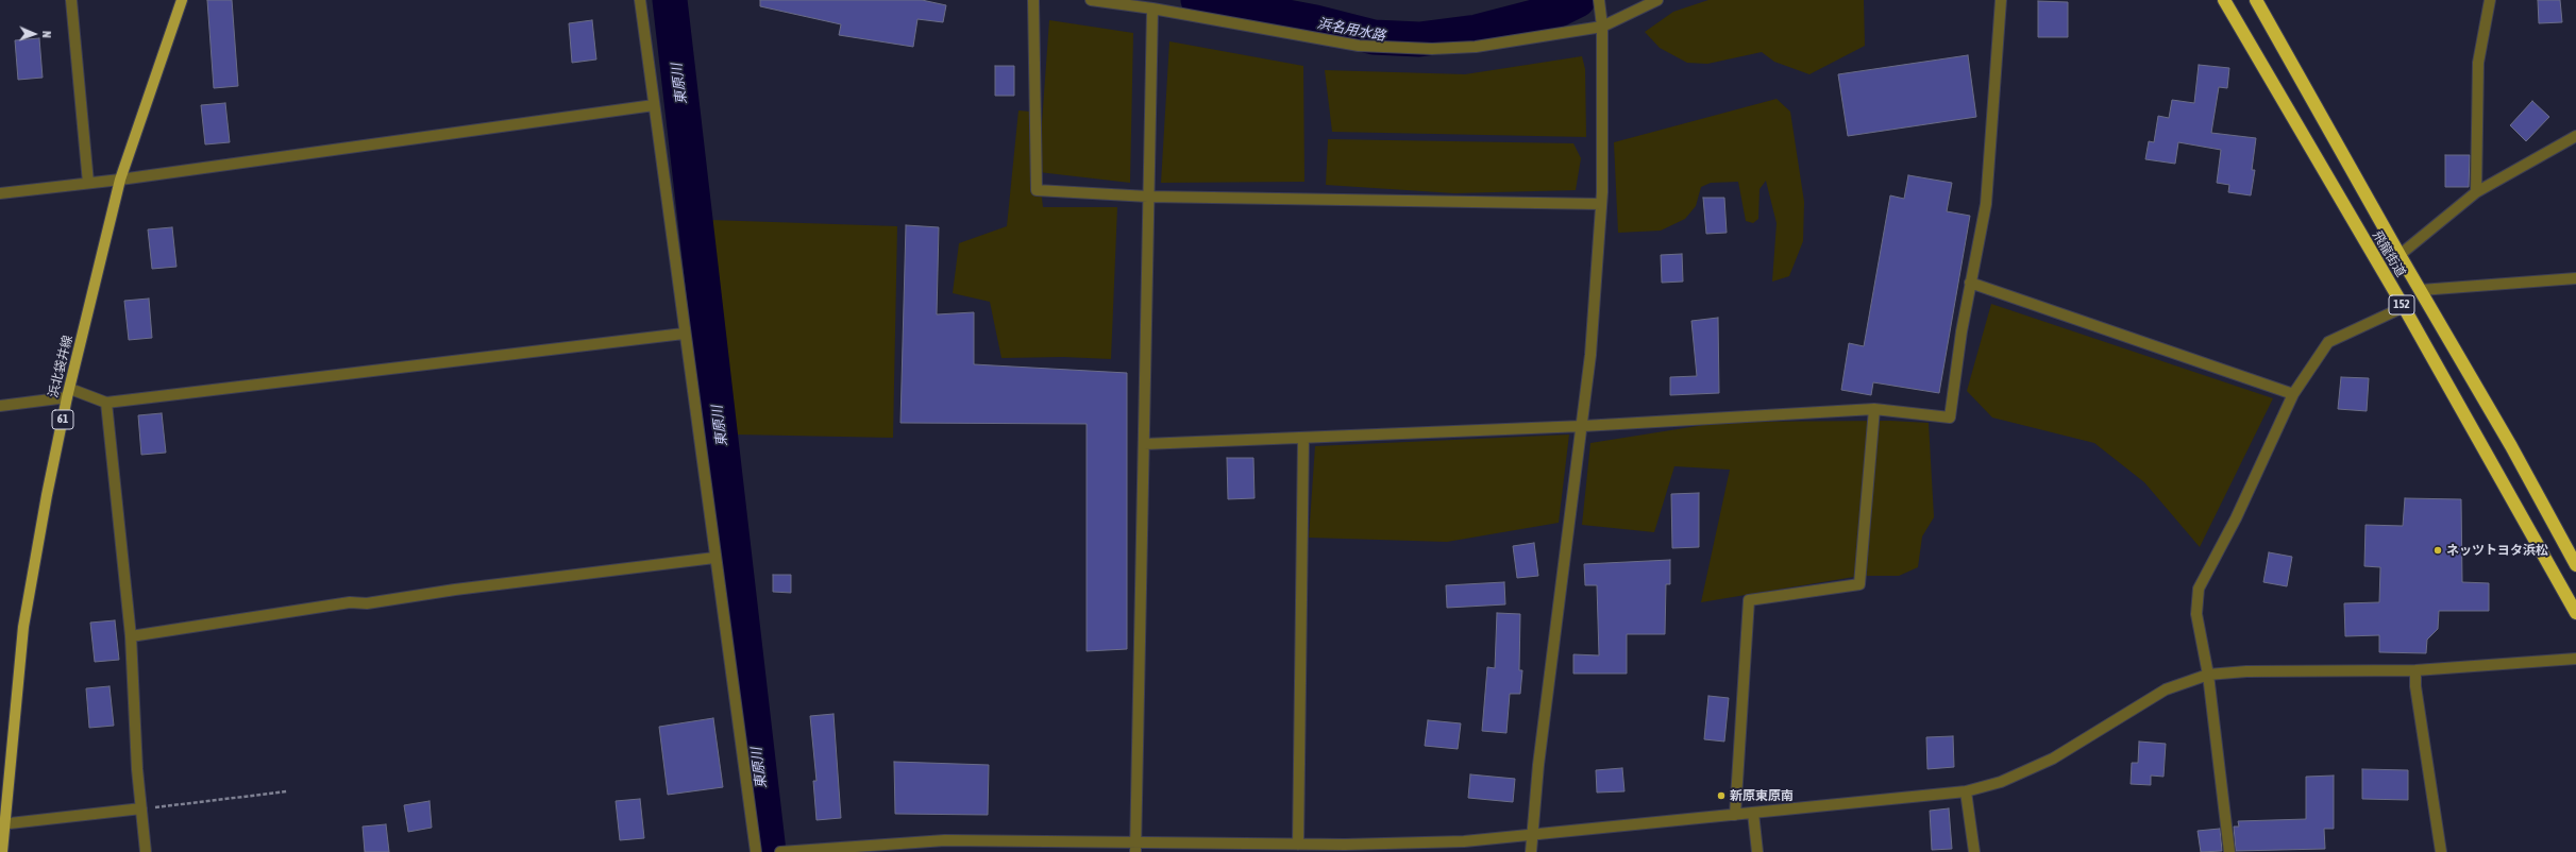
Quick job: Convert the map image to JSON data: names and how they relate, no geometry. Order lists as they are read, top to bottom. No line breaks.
{"streets":{"highway":["飛龍街道","152"],"main road":["浜北袋井線","61"]},"water":["浜名用水路","東原川"],"places":["ネッツトヨタ浜松","新原東原南"],"north":"right"}
